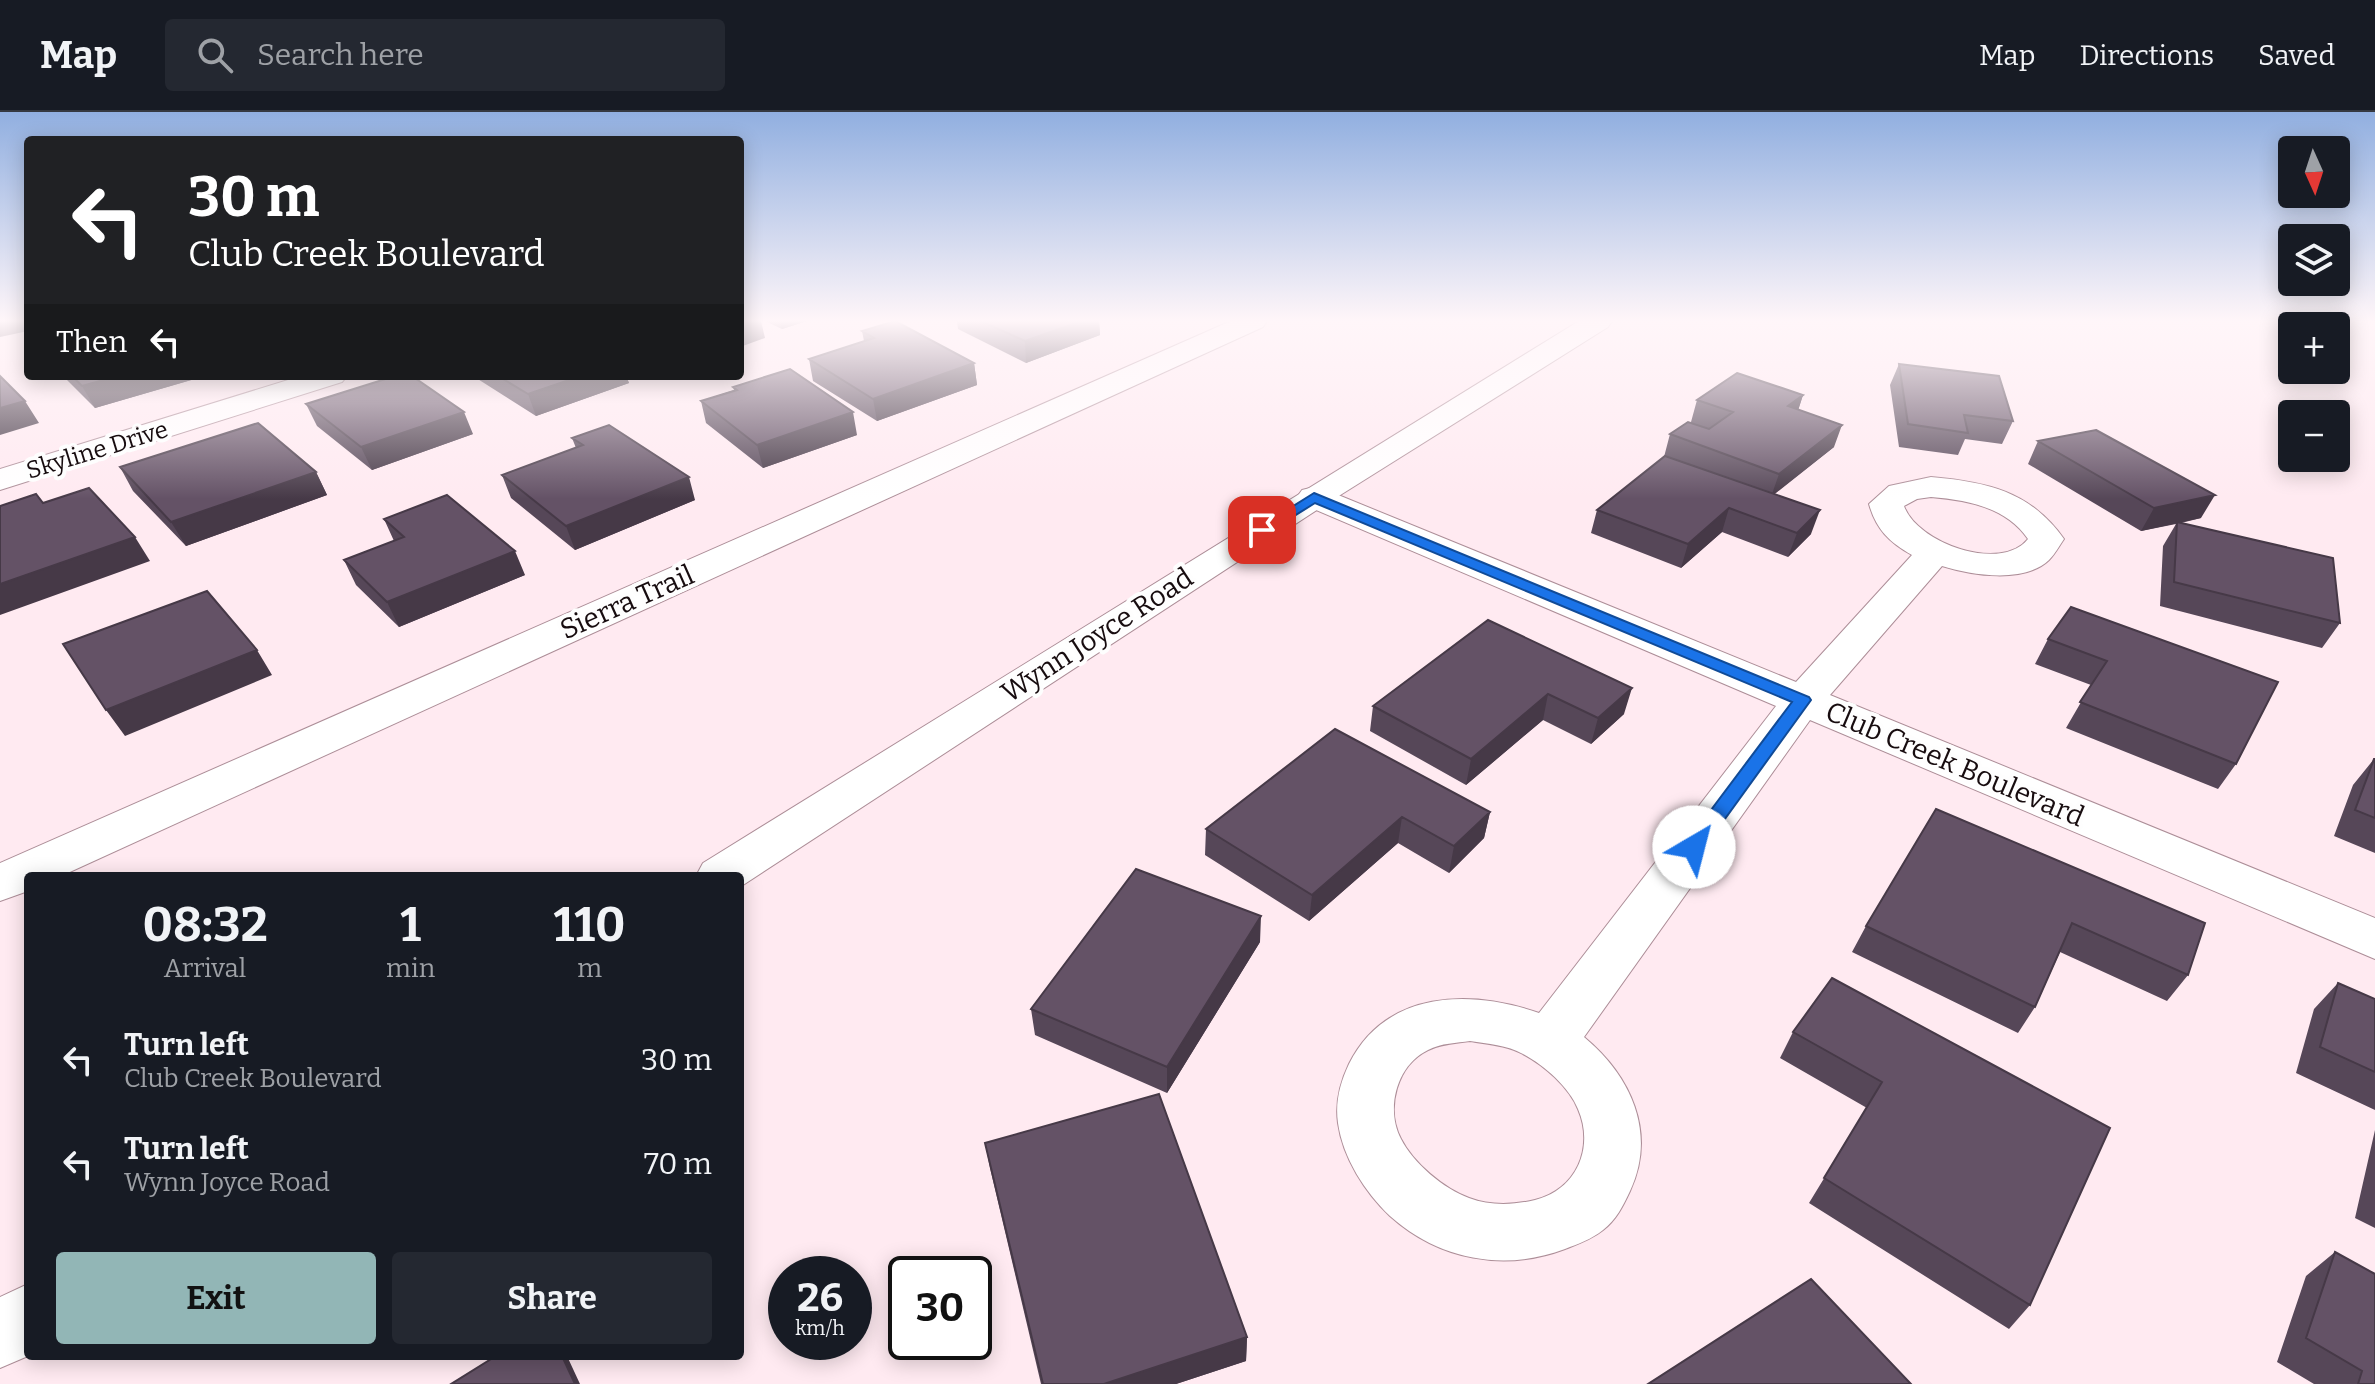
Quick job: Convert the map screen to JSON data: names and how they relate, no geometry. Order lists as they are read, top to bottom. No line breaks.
{"streets":{"street":["Skyline Drive","Sierra Trail","Wynn Joyce Road","Club Creek Boulevard"]},"crossings":[["Wynn Joyce Road","Club Creek Boulevard"]],"north":"bottom","page":{"header":"Map","search":"Search here","nav":["Map","Directions","Saved"],"map_buttons":["+","−"],"turn":["30 m","Club Creek Boulevard"],"then":"Then","eta":["08:32","Arrival","1","min","110","m"],"list":[{"name":"Turn left","note":"Club Creek Boulevard","value":"30 m"},{"name":"Turn left","note":"Wynn Joyce Road","value":"70 m"}],"buttons":["Exit","Share"],"speed":"26 km/h","limit":"30"}}
